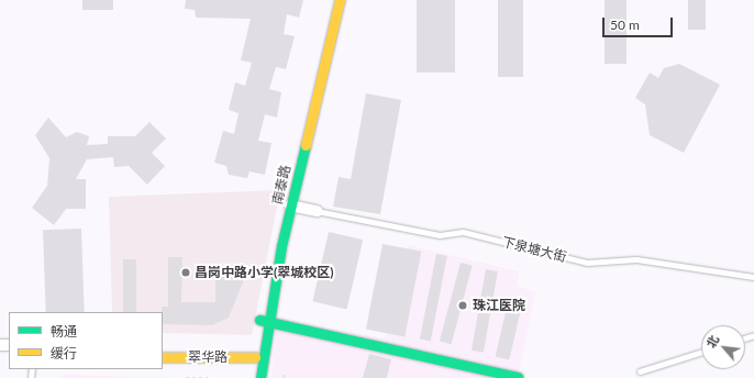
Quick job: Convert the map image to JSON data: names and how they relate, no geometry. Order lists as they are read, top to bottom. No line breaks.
{"streets":{"main road":["南泰路","翠华路"],"lane":["下泉塘大街"]},"crossings":[["南泰路","翠华路"]],"places":["昌岗中路小学(翠城校区)","珠江医院"],"legend":["畅通","缓行"],"scale_bar":"50 m","north":"top left"}
